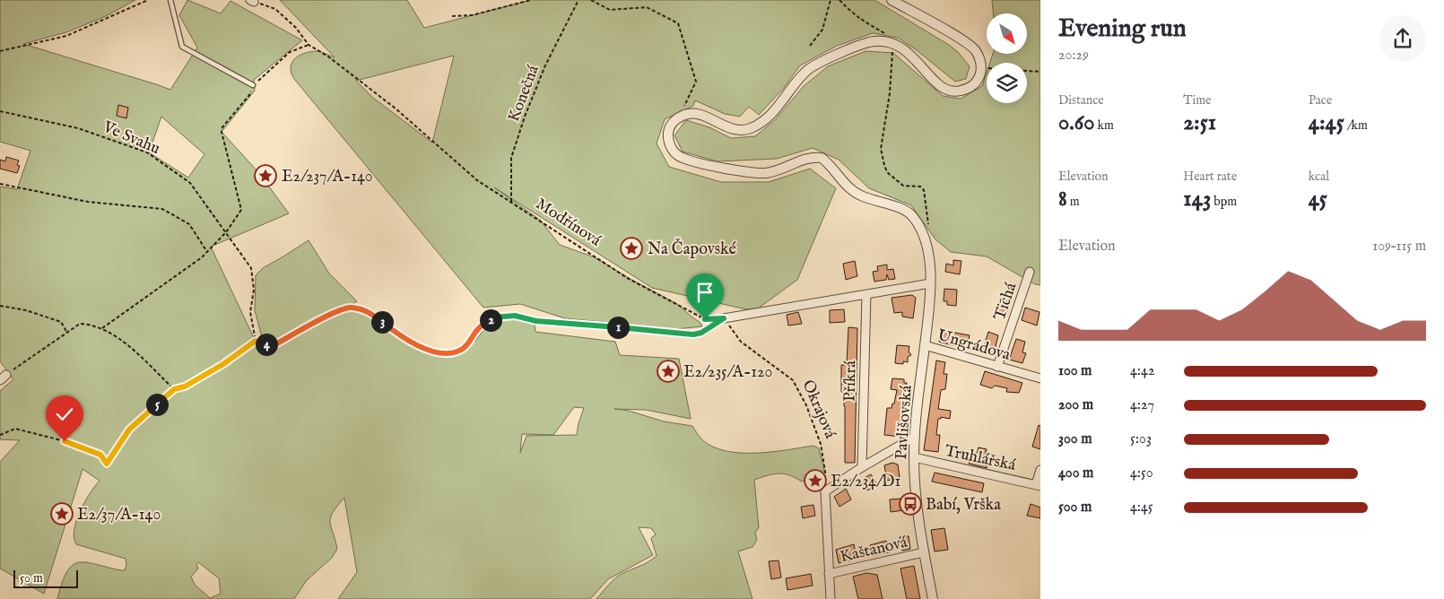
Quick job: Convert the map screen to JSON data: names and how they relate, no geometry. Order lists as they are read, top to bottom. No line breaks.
{"streets":{"street":["Tichá","Ungrádova","Příkrá","Pavlišovská","Truhlářská","Kaštanová"],"path":["Konečná","Ve Svahu","Modřínová","Okrajová"]},"crossings":[["Konečná","Modřínová"],["Modřínová","Okrajová"],["Tichá","Ungrádova"],["Ungrádova","Pavlišovská"],["Pavlišovská","Truhlářská"],["Pavlišovská","Kaštanová"]],"places":{"place":["E2/237/A-140","Na Čapovské","E2/235/A-120","E2/234/D1","E2/37/A-140"],"bus stop":["Babí, Vrška"]},"scale_bar":"50 m","north":"bottom right","page":{"heading":["Evening run","20:29"],"stats":[["Distance","0.60 km"],["Time","2:51"],["Pace","4:45 /km"],["Elevation","8 m"],["Heart rate","143 bpm"],["kcal","45"]],"chart":["Elevation","109–115 m"],"pins":["2","3","1","4","5"],"list":[{"name":"100 m","note":"4:42"},{"name":"200 m","note":"4:27"},{"name":"300 m","note":"5:03"},{"name":"400 m","note":"4:50"},{"name":"500 m","note":"4:45"}],"scale":"50 m"}}
